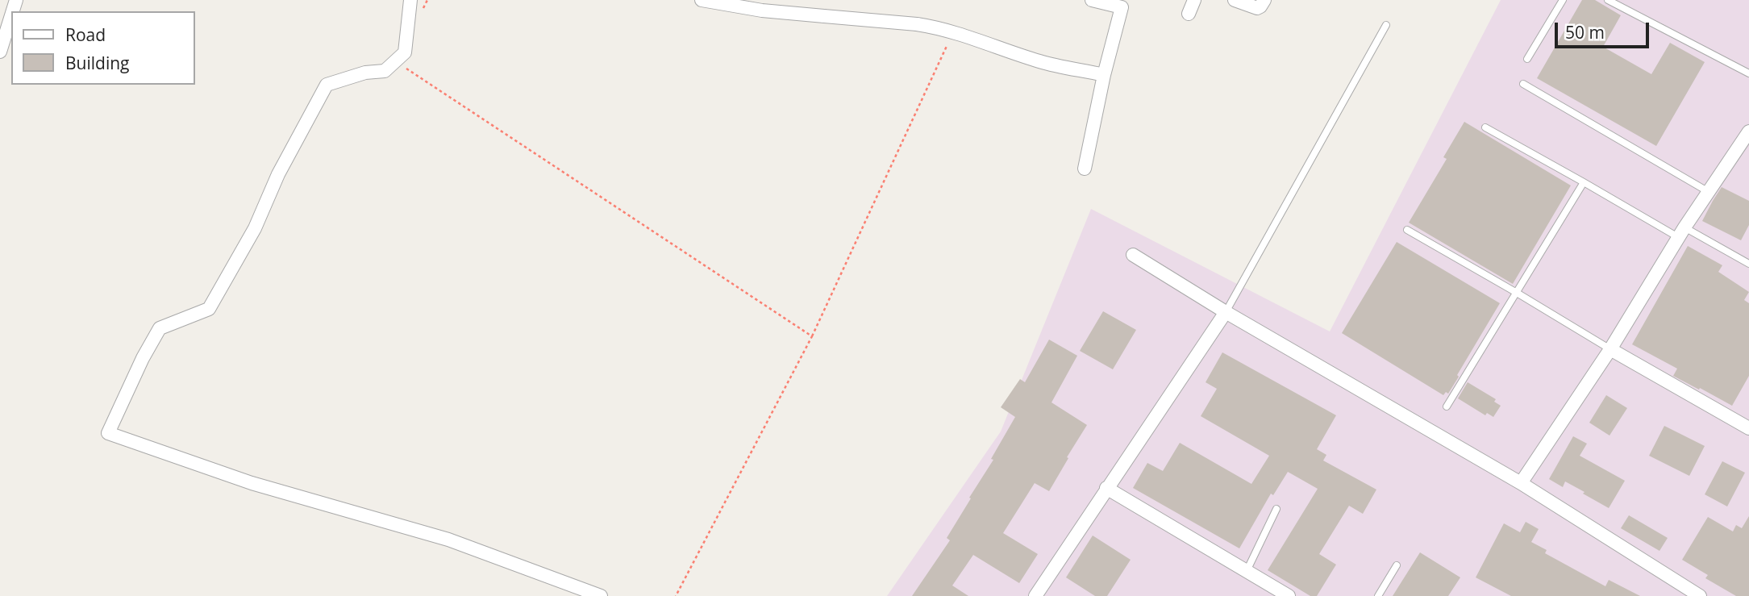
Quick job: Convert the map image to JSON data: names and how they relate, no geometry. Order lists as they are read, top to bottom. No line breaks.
{"legend":["Road","Building"],"scale_bar":"50 m"}
